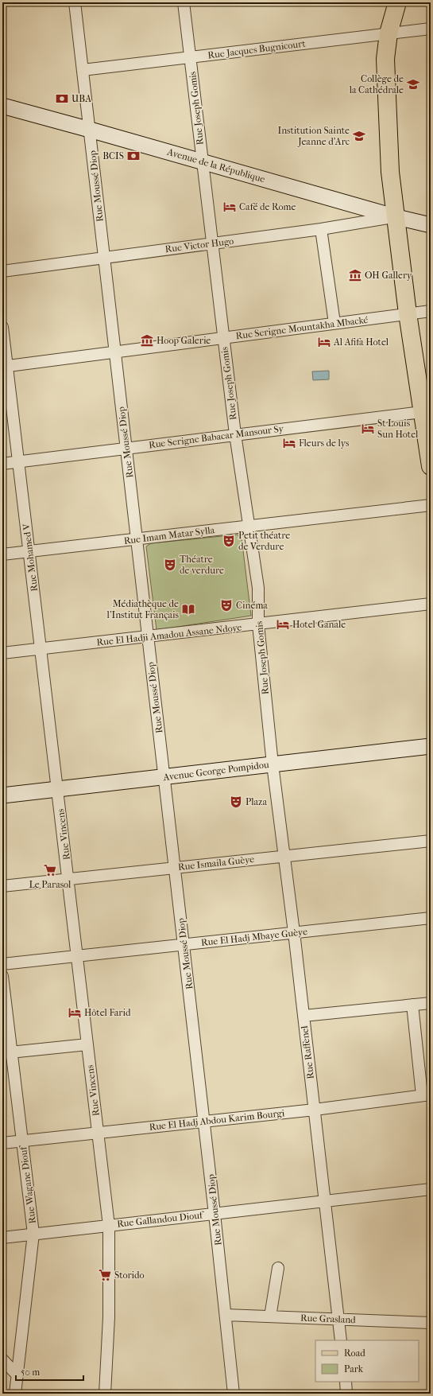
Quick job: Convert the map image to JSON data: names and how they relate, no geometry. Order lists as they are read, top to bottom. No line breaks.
{"streets":{"street":["Rue Jacques Bugnicourt","Rue Joseph Gomis","Avenue de la République","Rue Moussé Diop","Rue Victor Hugo","Rue Serigne Mountakha Mbacké","Rue Serigne Babacar Mansour Sy","Rue Imam Matar Sylla","Rue Mohamed V","Rue El Hadji Amadou Assane Ndoye","Avenue George Pompidou","Rue Vincens","Rue Ismaila Guèye","Rue El Hadj Mbaye Guèye","Rue Raffenel","Rue El Hadj Abdou Karim Bourgi","Rue Wagane Diouf","Rue Gallandou Diouf","Rue Grasland"]},"crossings":[["Rue Jacques Bugnicourt","Rue Joseph Gomis"],["Rue Jacques Bugnicourt","Rue Moussé Diop"],["Rue Joseph Gomis","Avenue de la République"],["Rue Joseph Gomis","Rue Victor Hugo"],["Rue Joseph Gomis","Rue Serigne Mountakha Mbacké"],["Rue Joseph Gomis","Rue Serigne Babacar Mansour Sy"],["Rue Joseph Gomis","Rue Imam Matar Sylla"],["Rue Joseph Gomis","Rue El Hadji Amadou Assane Ndoye"],["Rue Joseph Gomis","Avenue George Pompidou"],["Rue Joseph Gomis","Rue Raffenel"],["Avenue de la République","Rue Moussé Diop"],["Avenue de la République","Rue Victor Hugo"],["Rue Moussé Diop","Rue Victor Hugo"],["Rue Moussé Diop","Rue Serigne Mountakha Mbacké"],["Rue Moussé Diop","Rue Serigne Babacar Mansour Sy"],["Rue Moussé Diop","Rue Imam Matar Sylla"],["Rue Moussé Diop","Rue El Hadji Amadou Assane Ndoye"],["Rue Moussé Diop","Avenue George Pompidou"],["Rue Moussé Diop","Rue Ismaila Guèye"],["Rue Moussé Diop","Rue El Hadj Mbaye Guèye"],["Rue Moussé Diop","Rue El Hadj Abdou Karim Bourgi"],["Rue Moussé Diop","Rue Gallandou Diouf"],["Rue Moussé Diop","Rue Grasland"],["Rue Serigne Mountakha Mbacké","Rue Mohamed V"],["Rue Serigne Babacar Mansour Sy","Rue Mohamed V"],["Rue Imam Matar Sylla","Rue Mohamed V"],["Rue Mohamed V","Rue El Hadji Amadou Assane Ndoye"],["Rue Mohamed V","Avenue George Pompidou"],["Rue Mohamed V","Rue Vincens"],["Avenue George Pompidou","Rue Vincens"],["Avenue George Pompidou","Rue Raffenel"],["Rue Vincens","Rue Ismaila Guèye"],["Rue Vincens","Rue El Hadj Mbaye Guèye"],["Rue Vincens","Rue El Hadj Abdou Karim Bourgi"],["Rue Vincens","Rue Gallandou Diouf"],["Rue Ismaila Guèye","Rue Raffenel"],["Rue El Hadj Mbaye Guèye","Rue Raffenel"],["Rue Raffenel","Rue El Hadj Abdou Karim Bourgi"],["Rue Raffenel","Rue Gallandou Diouf"],["Rue Raffenel","Rue Grasland"],["Rue El Hadj Abdou Karim Bourgi","Rue Wagane Diouf"],["Rue Wagane Diouf","Rue Gallandou Diouf"]],"places":{"school or university":["Collège de la Cathédrale","Institution Sainte Jeanne d'Arc"],"bank":["UBA","BCIS"],"hotel":["Café de Rome","Al Afifa Hotel","St Louis Sun Hotel","Fleurs de lys","Hotel Ganale","Hôtel Farid"],"museum":["OH Gallery","Hoop Galerie"],"theatre":["Petit théatre de Verdure","Théatre de verdure","Cinéma","Plaza"],"library":["Médiathèque de l'Institut Français"],"supermarket":["Le Parasol","Storido"]},"legend":["Road","Park"],"scale_bar":"50 m"}
